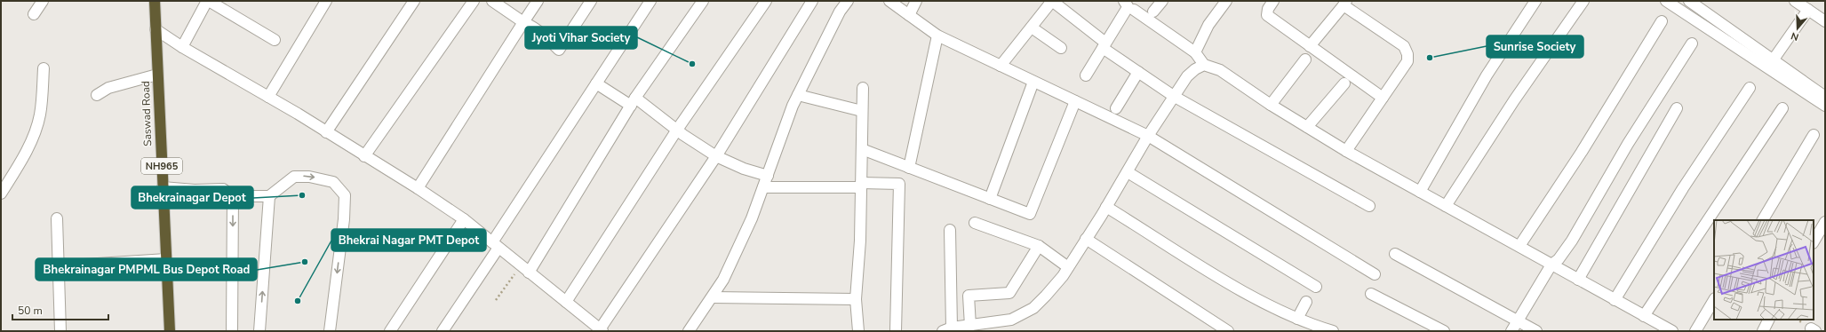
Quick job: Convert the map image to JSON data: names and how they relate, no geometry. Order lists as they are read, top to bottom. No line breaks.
{"streets":{"highway":["Saswad Road","NH965"]},"places":["Sunrise Society","Jyoti Vihar Society","Bhekrainagar Depot","Bhekrainagar PMPML Bus Depot Road","Bhekrai Nagar PMT Depot"],"scale_bar":"50 m","north":"bottom"}
